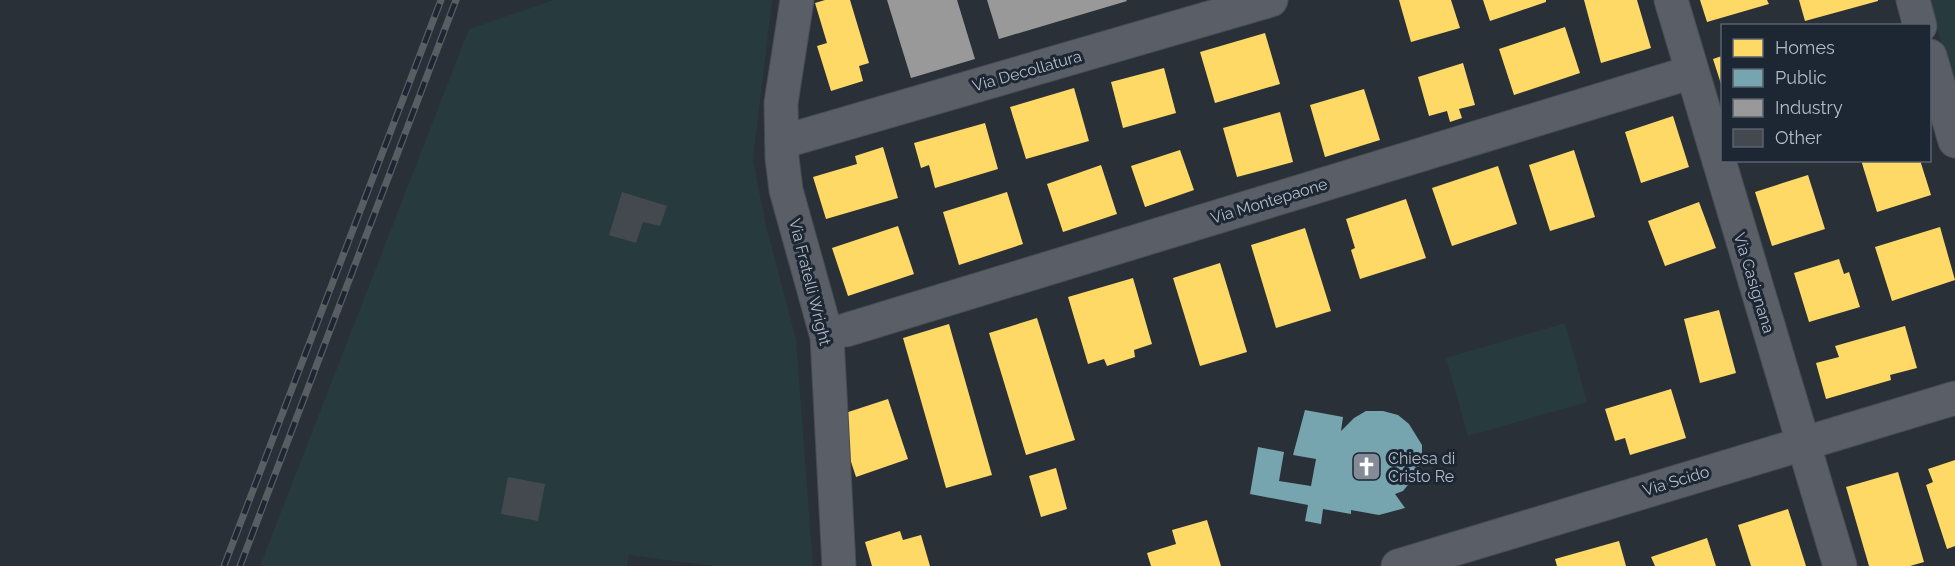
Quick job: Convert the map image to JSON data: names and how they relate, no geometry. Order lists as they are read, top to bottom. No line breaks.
{"streets":{"street":["Via Decollatura","Via Montepaone","Via Fratelli Wright","Via Casignana","Via Scido"]},"crossings":[["Via Decollatura","Via Fratelli Wright"],["Via Montepaone","Via Casignana"],["Via Casignana","Via Scido"]],"places":{"church":["Chiesa di Cristo Re"]},"legend":["Homes","Public","Industry","Other"]}
